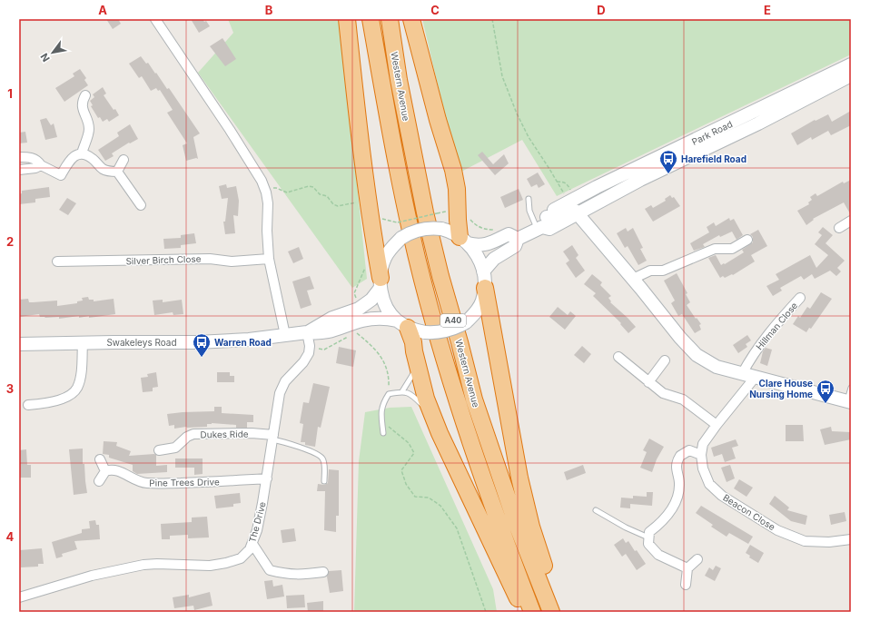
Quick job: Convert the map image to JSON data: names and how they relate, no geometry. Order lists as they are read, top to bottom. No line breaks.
{"streets":{"highway":["Western Avenue","A40"],"main road":["Park Road","Swakeleys Road"],"street":["Silver Birch Close","Hillman Close","Dukes Ride","Pine Trees Drive","Beacon Close","The Drive"]},"crossings":[["Park Road","Swakeleys Road"],["Dukes Ride","The Drive"],["Pine Trees Drive","The Drive"]],"places":{"bus stop":["Harefield Road","Warren Road","Clare House Nursing Home"]},"north":"bottom left","grid":{"columns":["A","B","C","D","E"],"rows":["1","2","3","4"]}}
